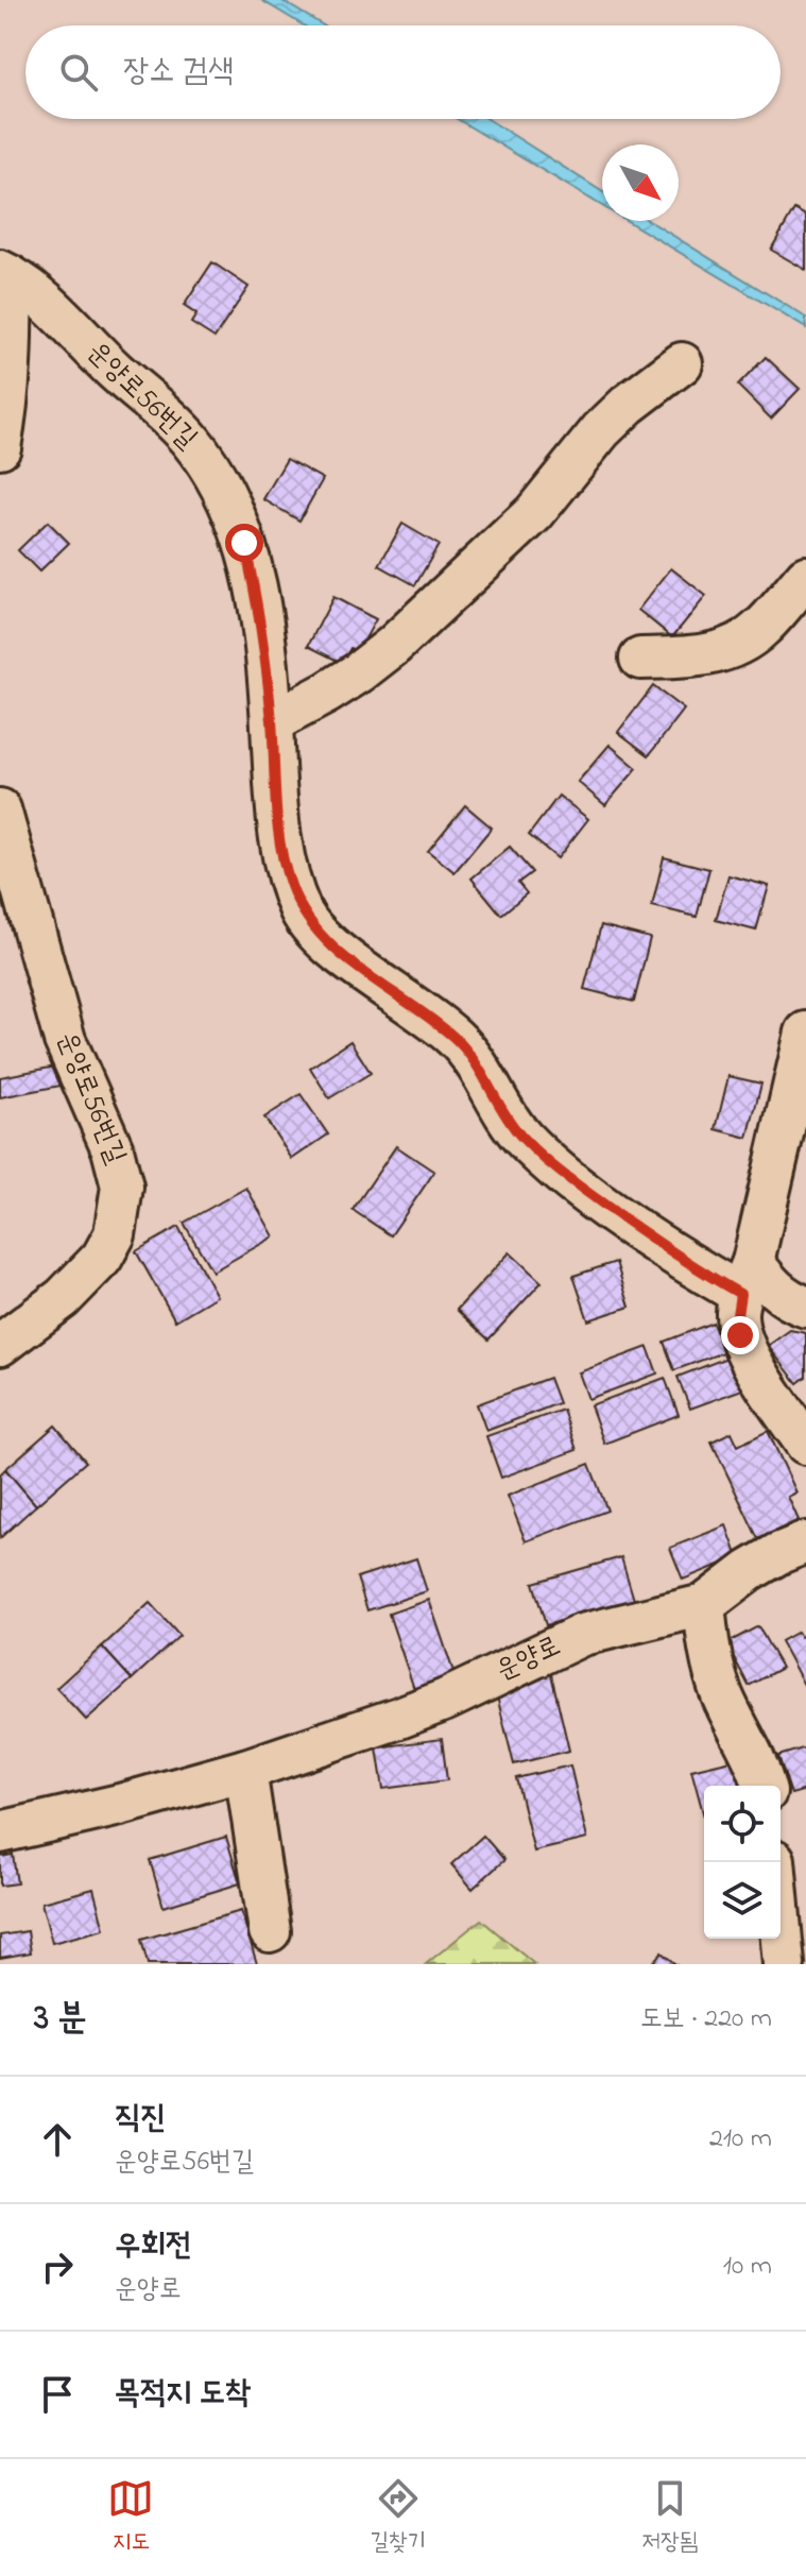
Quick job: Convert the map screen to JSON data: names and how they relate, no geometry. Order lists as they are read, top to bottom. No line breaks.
{"streets":{"street":["운양로56번길","운양로"]},"north":"bottom right","page":{"search":"장소 검색","heading":["3 분","도보 · 220 m"],"list":[["직진","운양로56번길","210 m"],["우회전","운양로","10 m"],"목적지 도착"],"nav":["지도","길찾기","저장됨"]}}
